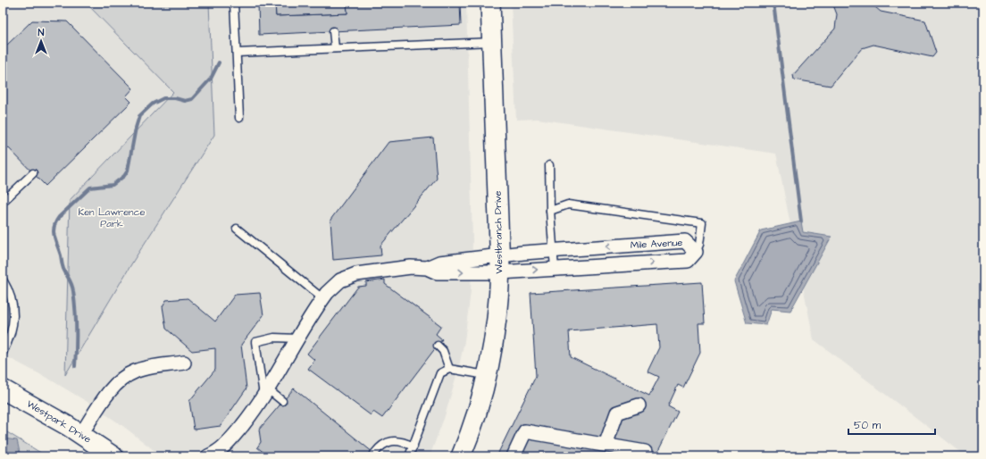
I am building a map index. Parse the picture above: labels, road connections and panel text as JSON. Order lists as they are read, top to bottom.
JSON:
{
  "streets": {
    "street": ["Westbranch Drive", "Mile Avenue", "Westpark Drive"]
  },
  "crossings": [
    ["Westbranch Drive", "Mile Avenue"]
  ],
  "parks": ["Ken Lawrence Park"],
  "scale_bar": "50 m",
  "north": "top"
}
